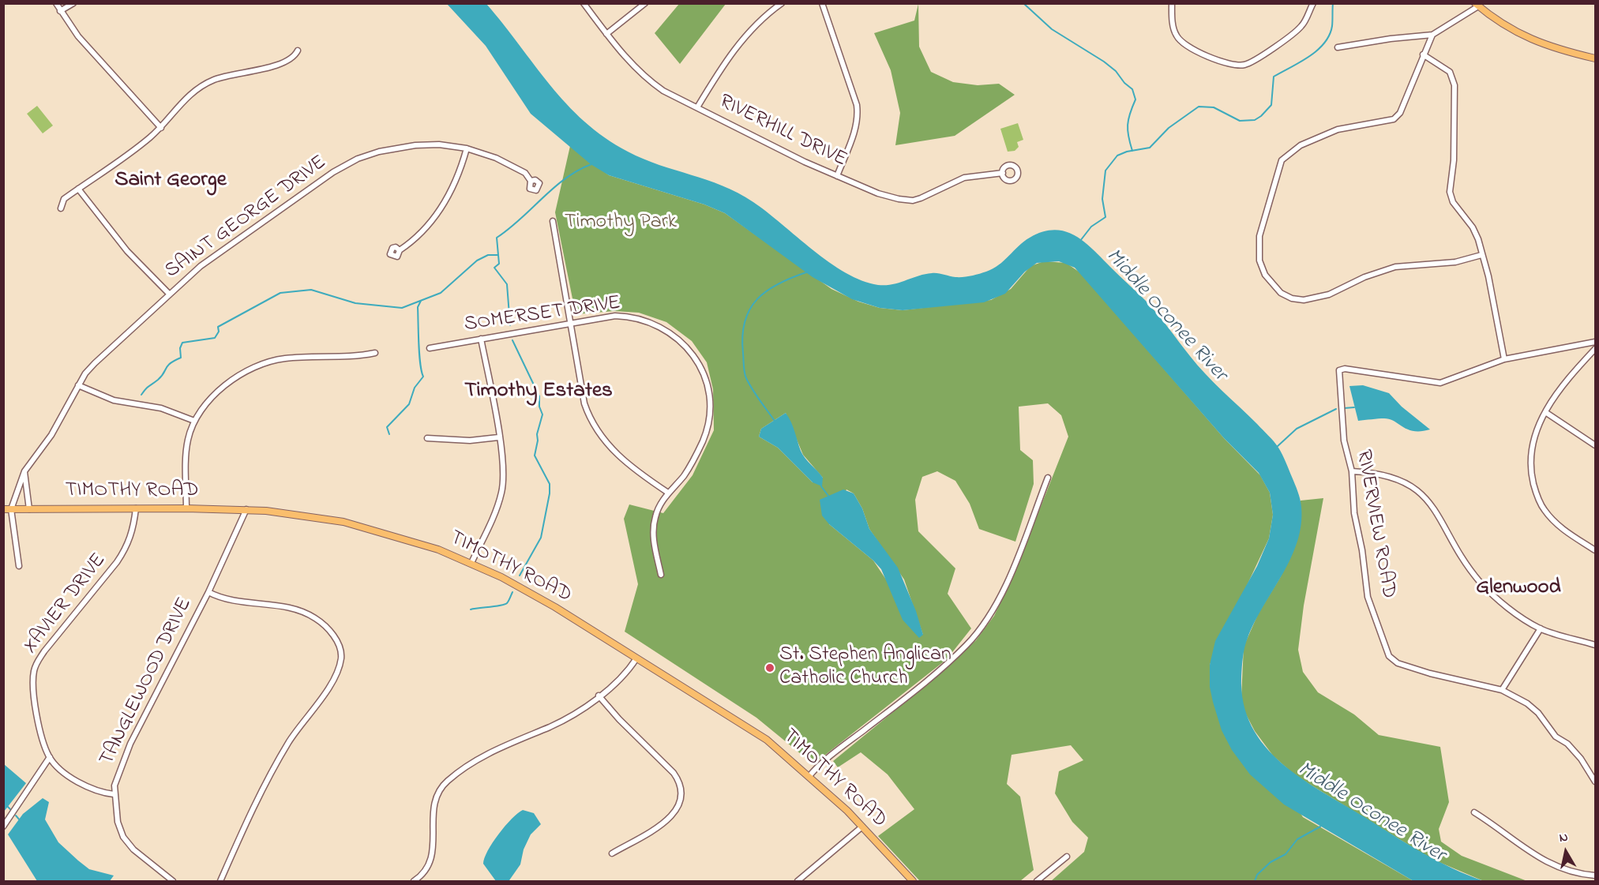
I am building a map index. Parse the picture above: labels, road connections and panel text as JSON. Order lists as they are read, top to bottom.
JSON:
{
  "streets": {
    "main road": ["TIMOTHY ROAD"],
    "street": [
      "RIVERHILL DRIVE",
      "SAINT GEORGE DRIVE",
      "SOMERSET DRIVE",
      "RIVERVIEW ROAD",
      "XAVIER DRIVE",
      "TANGLEWOOD DRIVE"
    ]
  },
  "crossings": [
    ["SAINT GEORGE DRIVE", "TIMOTHY ROAD"],
    ["TIMOTHY ROAD", "XAVIER DRIVE"],
    ["TIMOTHY ROAD", "TANGLEWOOD DRIVE"],
    ["XAVIER DRIVE", "TANGLEWOOD DRIVE"]
  ],
  "districts": ["Saint George", "Timothy Estates", "Glenwood"],
  "water": ["Middle Oconee River"],
  "parks": ["Timothy Park"],
  "places": ["St. Stephen Anglican Catholic Church"],
  "north": "top"
}
